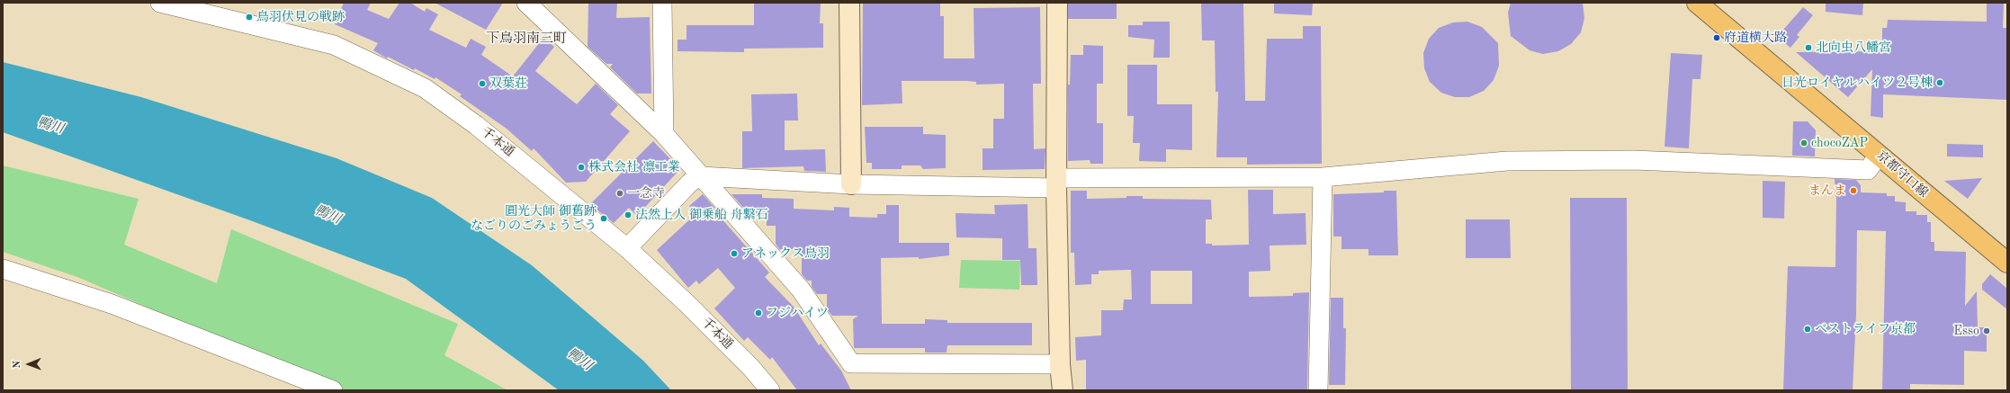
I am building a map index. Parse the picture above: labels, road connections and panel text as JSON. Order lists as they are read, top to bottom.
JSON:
{
  "streets": {
    "main road": ["京都守口線"],
    "street": ["千本通"]
  },
  "districts": ["下鳥羽南三町"],
  "water": ["鴨川"],
  "places": [
    "鳥羽伏見の戦跡",
    "府道横大路",
    "北向虫八幡宮",
    "日光ロイヤルハイツ２号棟",
    "双葉荘",
    "chocoZAP",
    "株式会社 凛工業",
    "まんま",
    "一念寺",
    "法然上人 御乗船 舟繋石",
    "圓光大師 御舊跡 なごりのごみょうごう",
    "アネックス鳥羽",
    "フジハイツ",
    "ベストライフ京都",
    "Esso"
  ],
  "north": "left"
}
